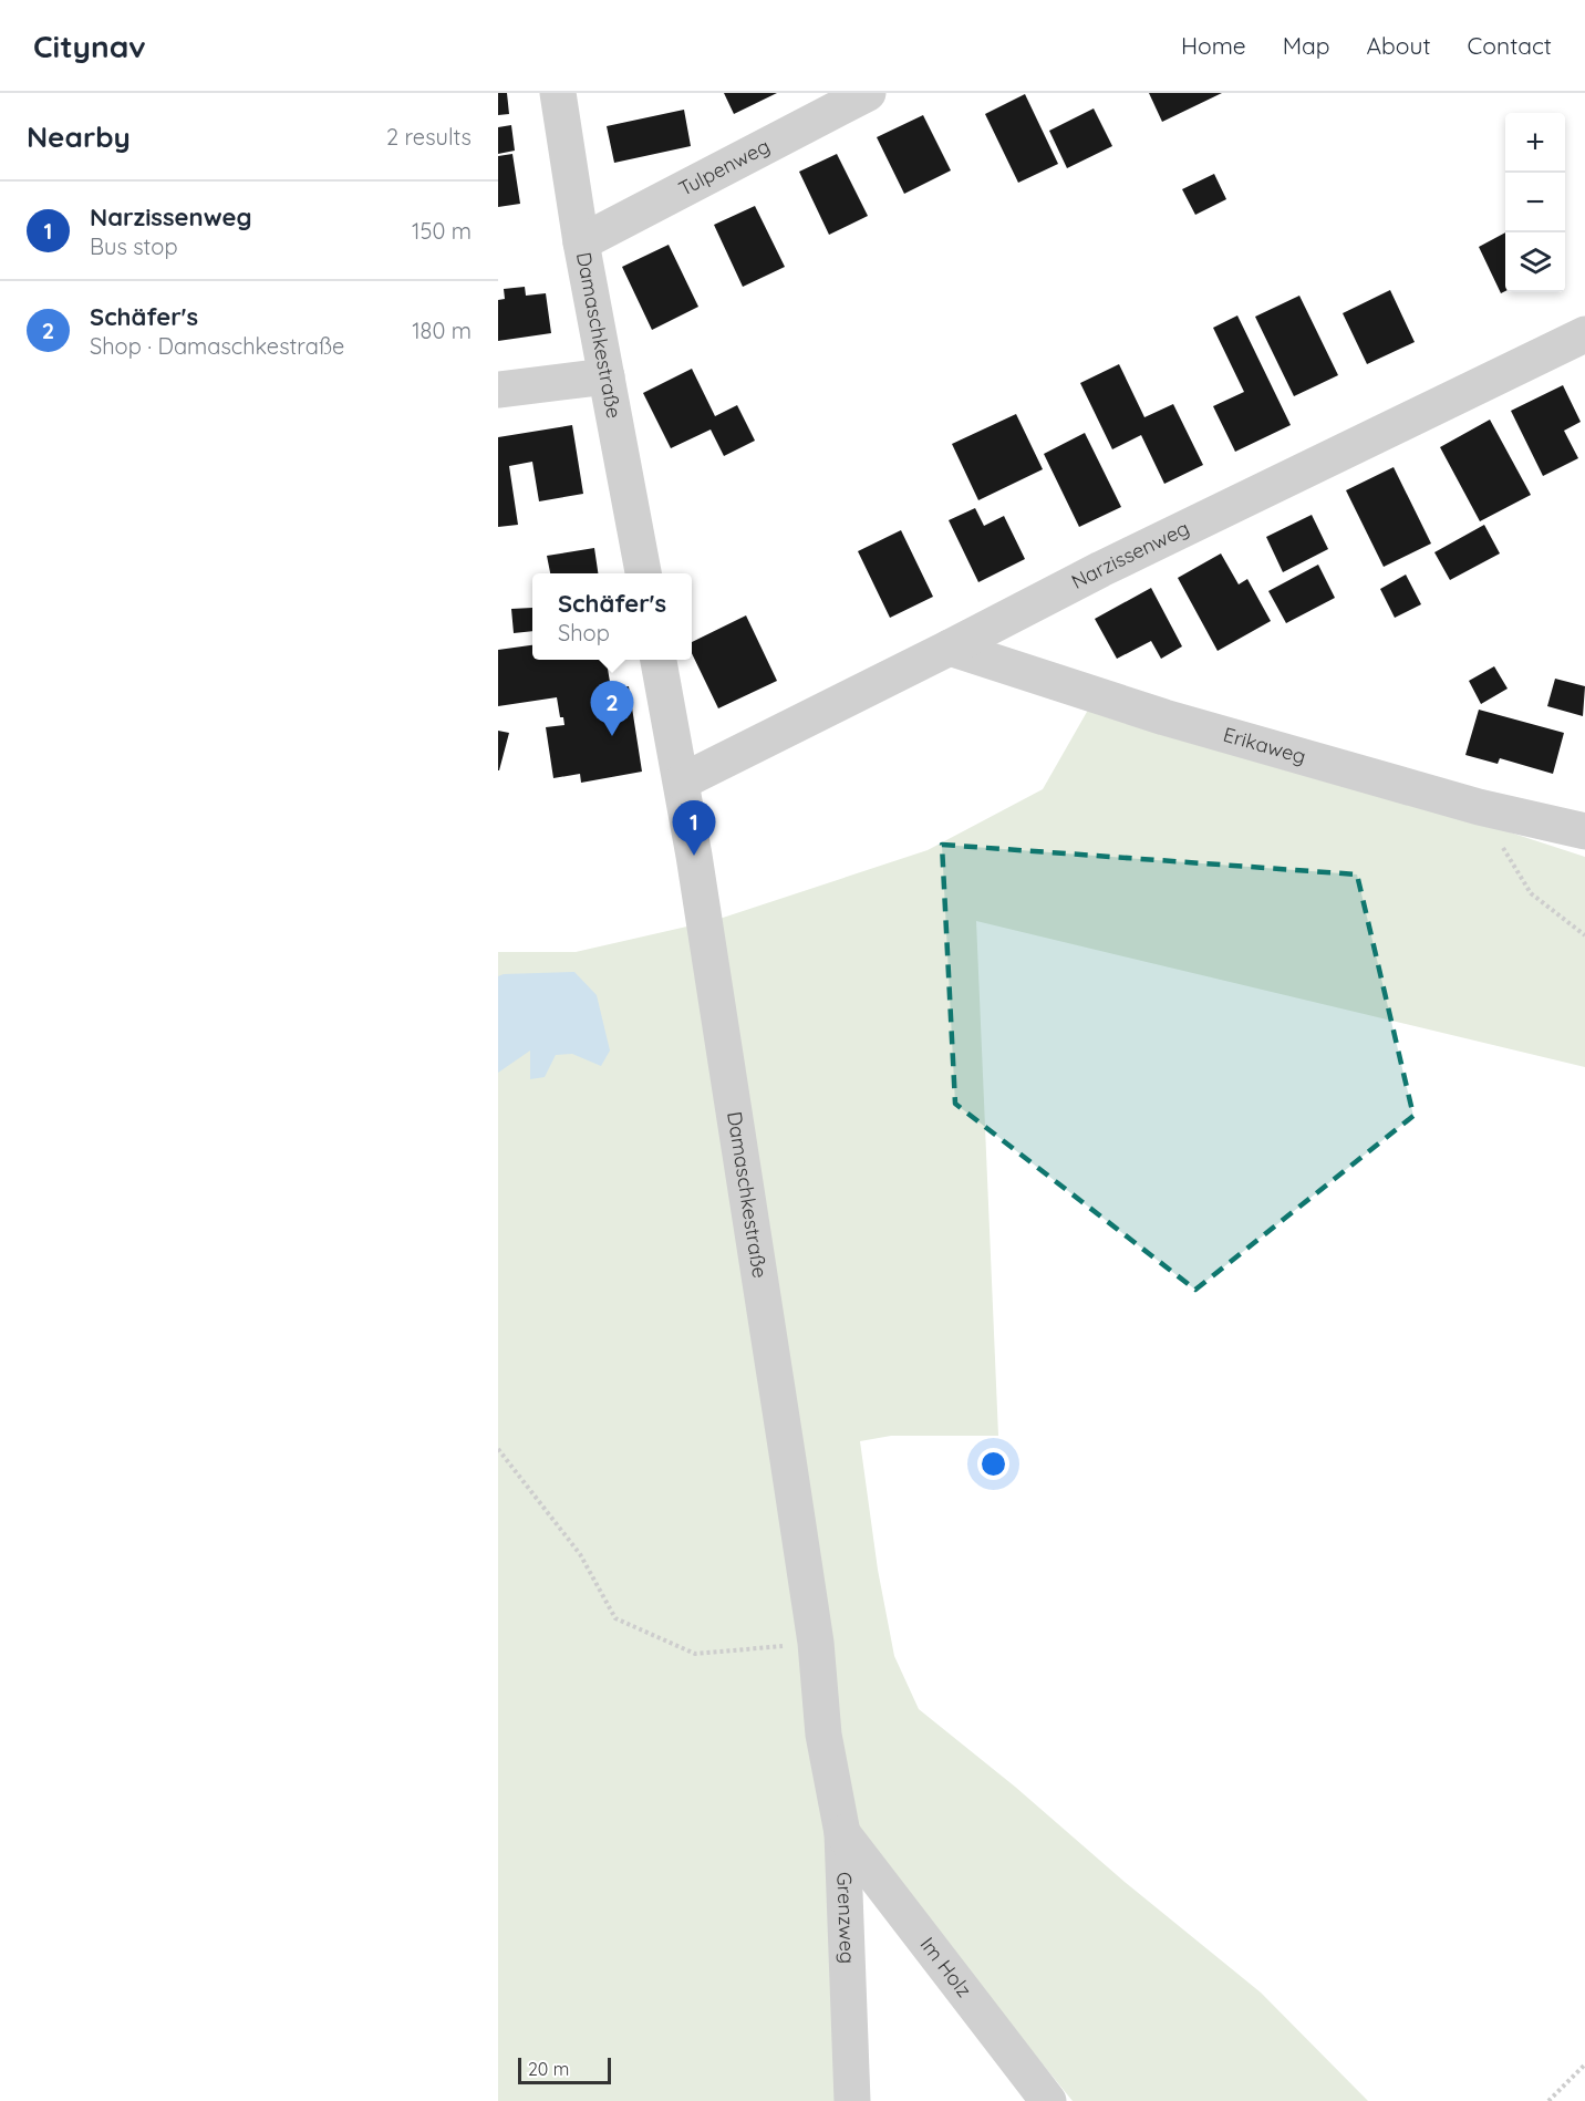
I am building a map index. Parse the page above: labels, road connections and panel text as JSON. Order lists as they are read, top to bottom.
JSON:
{
  "streets": {
    "street": [
      "Tulpenweg",
      "Damaschkestraße",
      "Narzissenweg",
      "Erikaweg",
      "Grenzweg",
      "Im Holz"
    ]
  },
  "crossings": [
    ["Tulpenweg", "Damaschkestraße"],
    ["Damaschkestraße", "Narzissenweg"],
    ["Damaschkestraße", "Grenzweg"],
    ["Narzissenweg", "Erikaweg"],
    ["Grenzweg", "Im Holz"]
  ],
  "scale_bar": "20 m",
  "page": {
    "header": "Citynav",
    "nav": [
      "Home",
      "Map",
      "About",
      "Contact"
    ],
    "heading": ["Nearby", "2 results"],
    "map_buttons": ["+", "−"],
    "list": [
      {
        "mark": "1",
        "name": "Narzissenweg",
        "note": "Bus stop",
        "value": "150 m"
      },
      {
        "mark": "2",
        "name": "Schäfer's",
        "note": "Shop · Damaschkestraße",
        "value": "180 m"
      }
    ],
    "popup": ["Schäfer's", "Shop"],
    "pins": ["2", "1"],
    "scale": "20 m"
  }
}
